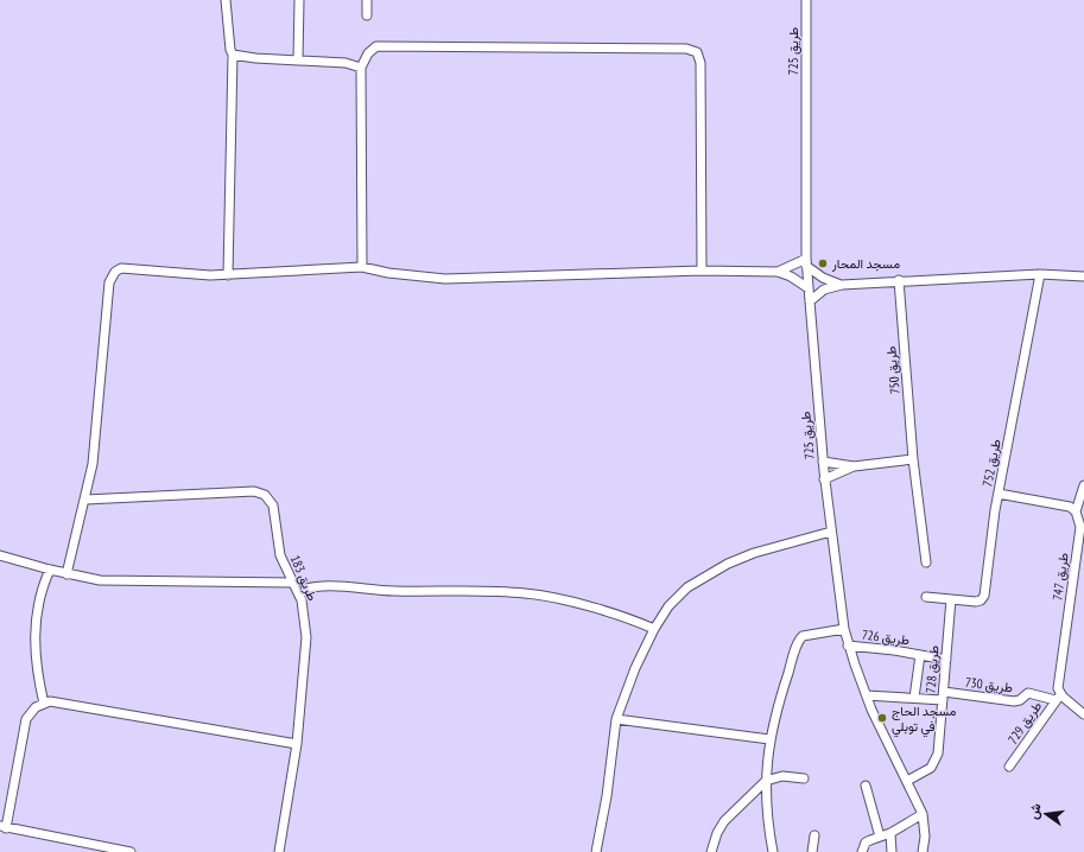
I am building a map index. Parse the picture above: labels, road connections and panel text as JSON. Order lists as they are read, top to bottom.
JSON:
{
  "streets": {
    "street": [
      "طريق 725",
      "طريق 750",
      "طريق 752",
      "طريق 747",
      "طريق 183",
      "طريق 726",
      "طريق 728",
      "طريق 730",
      "طريق 729"
    ]
  },
  "crossings": [
    ["طريق 725", "طريق 726"],
    ["طريق 725", "طريق 728"],
    ["طريق 725", "طريق 730"],
    ["طريق 752", "طريق 728"],
    ["طريق 747", "طريق 730"],
    ["طريق 747", "طريق 729"],
    ["طريق 726", "طريق 728"],
    ["طريق 726", "طريق 730"],
    ["طريق 728", "طريق 730"],
    ["طريق 730", "طريق 729"]
  ],
  "places": ["مسجد المحار", "مسجد الحاج في توبلي"],
  "north": "left"
}
